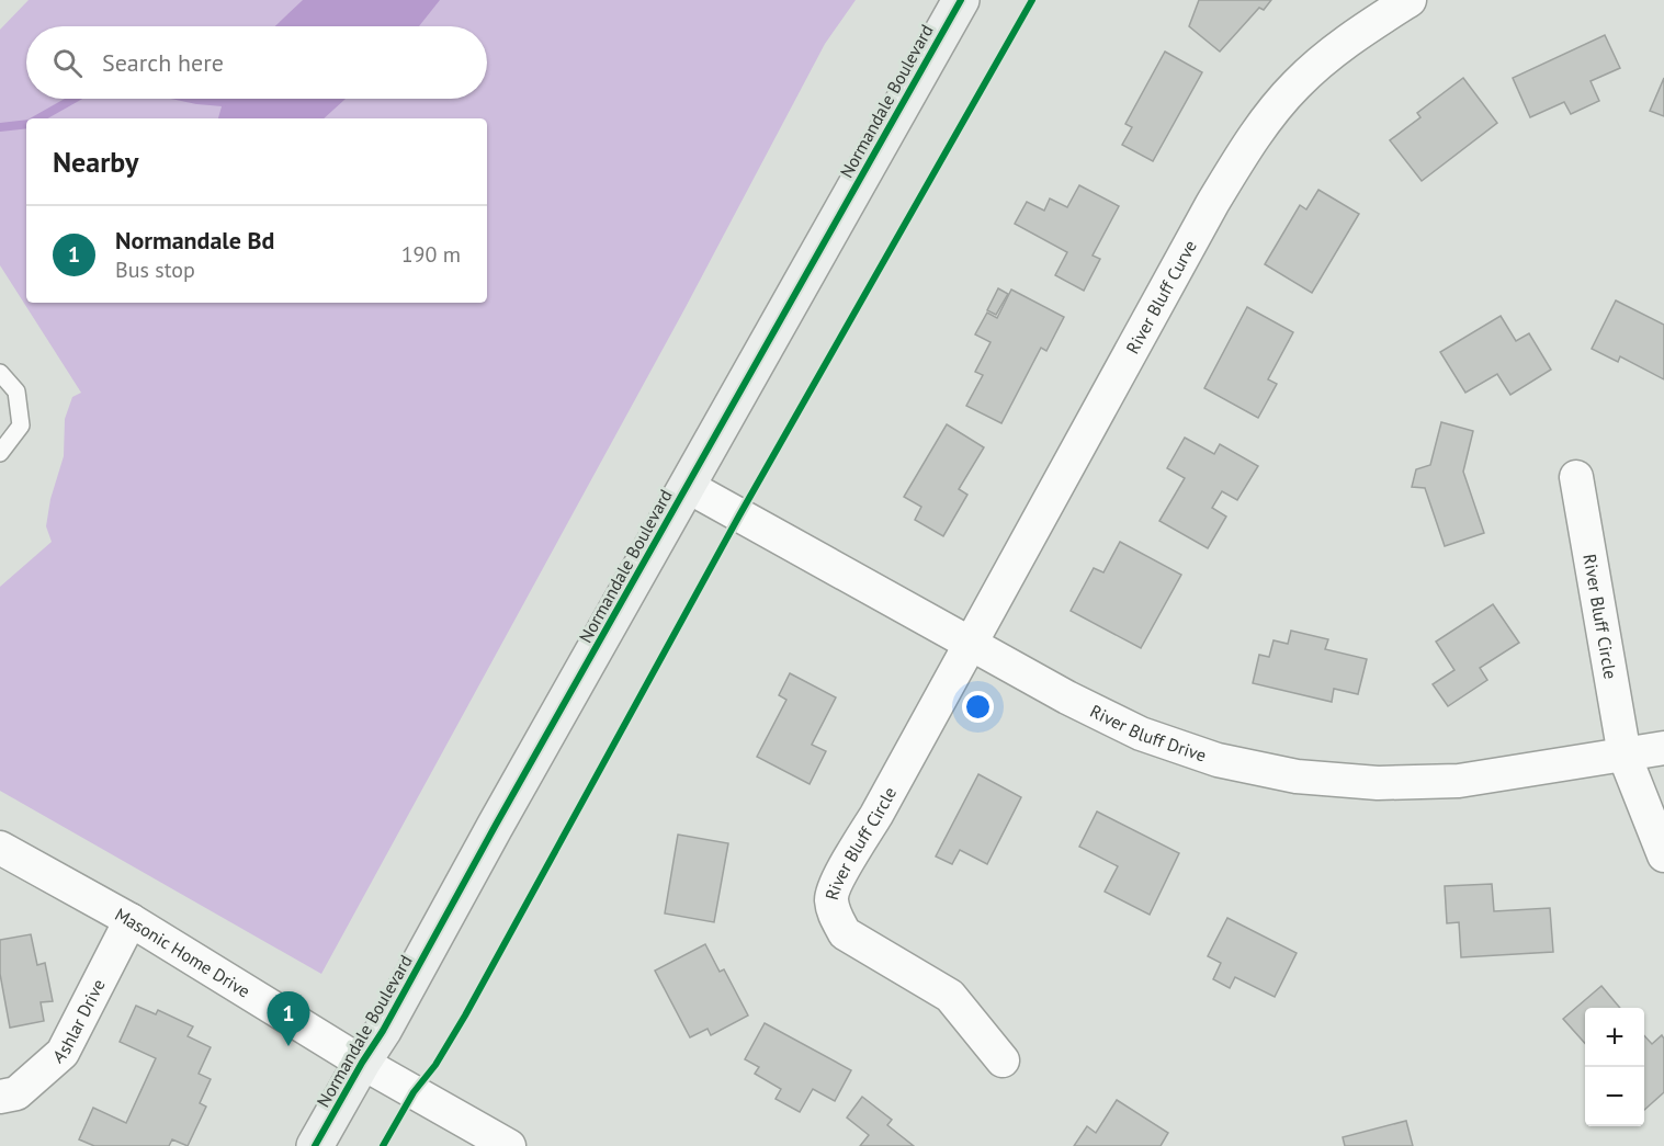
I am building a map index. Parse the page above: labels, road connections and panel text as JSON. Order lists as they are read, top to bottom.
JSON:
{
  "streets": {
    "street": [
      "Normandale Boulevard",
      "River Bluff Curve",
      "River Bluff Circle",
      "River Bluff Drive",
      "Masonic Home Drive",
      "Ashlar Drive"
    ]
  },
  "crossings": [
    ["Normandale Boulevard", "River Bluff Drive"],
    ["Normandale Boulevard", "Masonic Home Drive"],
    ["River Bluff Curve", "River Bluff Circle"],
    ["River Bluff Curve", "River Bluff Drive"],
    ["River Bluff Circle", "River Bluff Drive"],
    ["Masonic Home Drive", "Ashlar Drive"]
  ],
  "page": {
    "search": "Search here",
    "heading": "Nearby",
    "list": [
      {
        "mark": "1",
        "name": "Normandale Bd",
        "note": "Bus stop",
        "value": "190 m"
      }
    ],
    "pins": "1",
    "map_buttons": ["+", "−"]
  }
}
